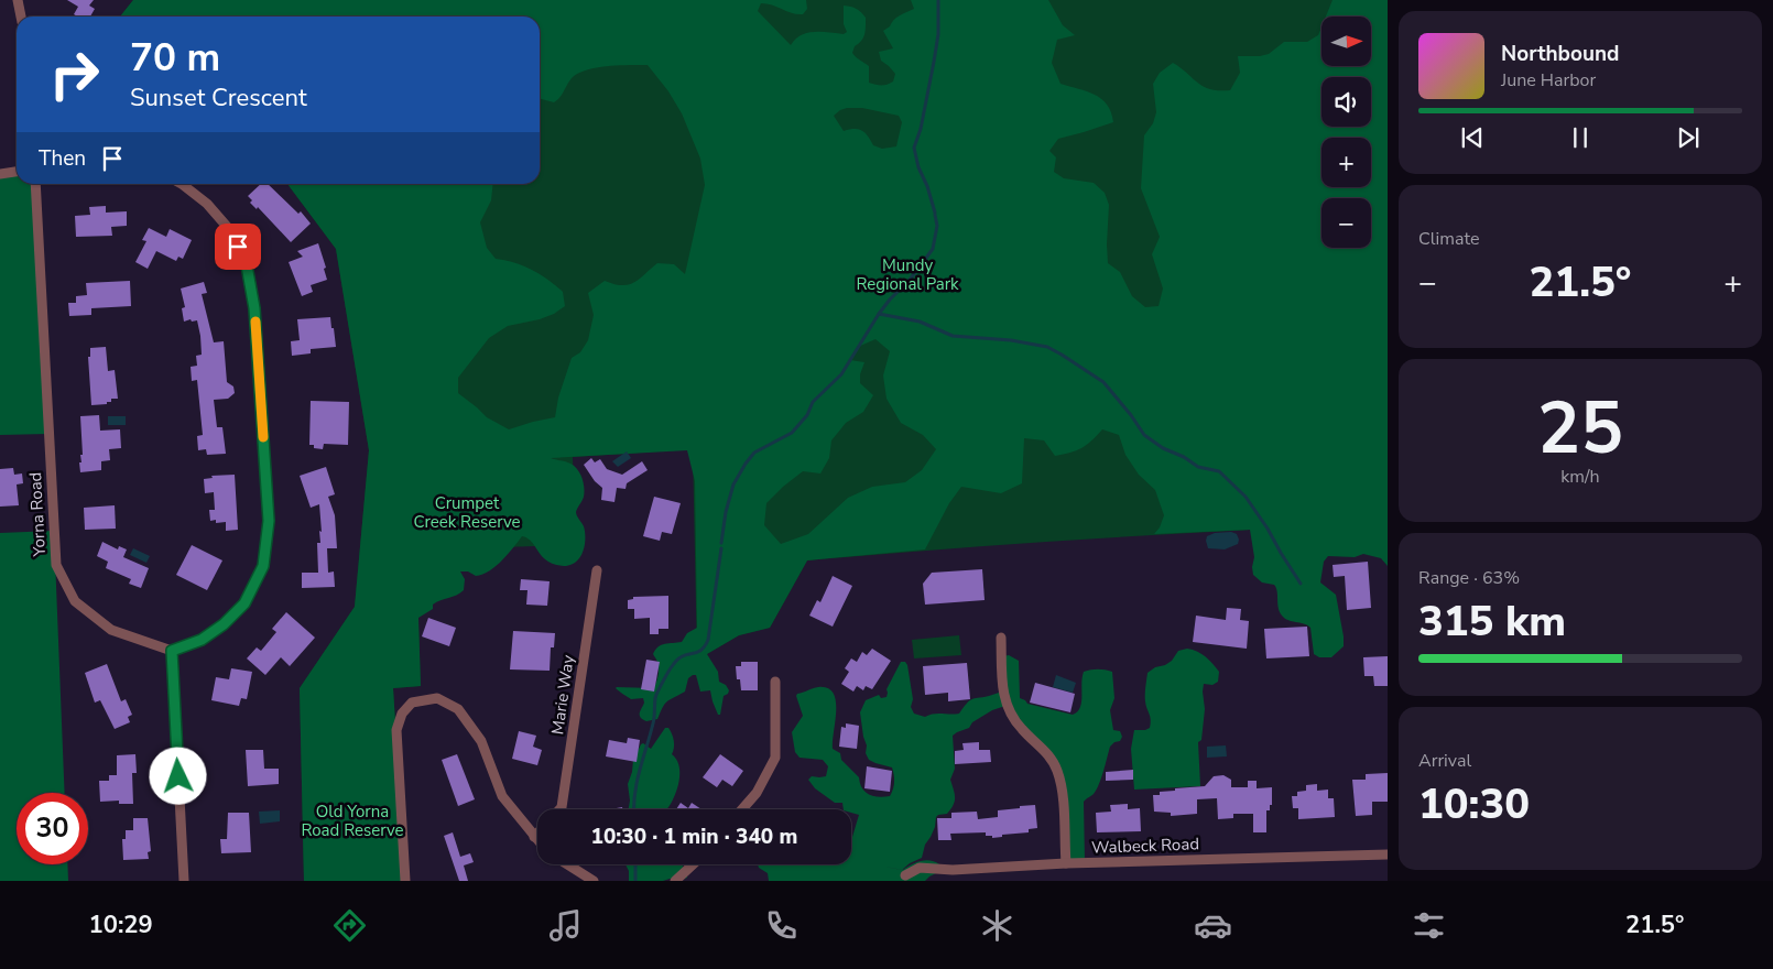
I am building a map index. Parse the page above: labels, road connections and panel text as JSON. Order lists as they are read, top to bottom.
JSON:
{
  "streets": {
    "street": ["Yorna Road", "Marie Way", "Walbeck Road"]
  },
  "parks": ["Mundy Regional Park", "Crumpet Creek Reserve", "Old Yorna Road Reserve"],
  "north": "right",
  "page": {
    "map_buttons": ["+", "−"],
    "turn": ["70 m", "Sunset Crescent"],
    "song": ["Northbound", "June Harbor"],
    "then": "Then",
    "tile": [
      "Climate",
      ["25", "km/h"],
      ["Range · 63%", "315 km"],
      ["Arrival", "10:30"]
    ],
    "heat": ["−", "21.5°", "+"],
    "limit": "30",
    "trip": "10:30 · 1 min · 340 m",
    "tabs": ["10:29", "21.5°"]
  }
}
